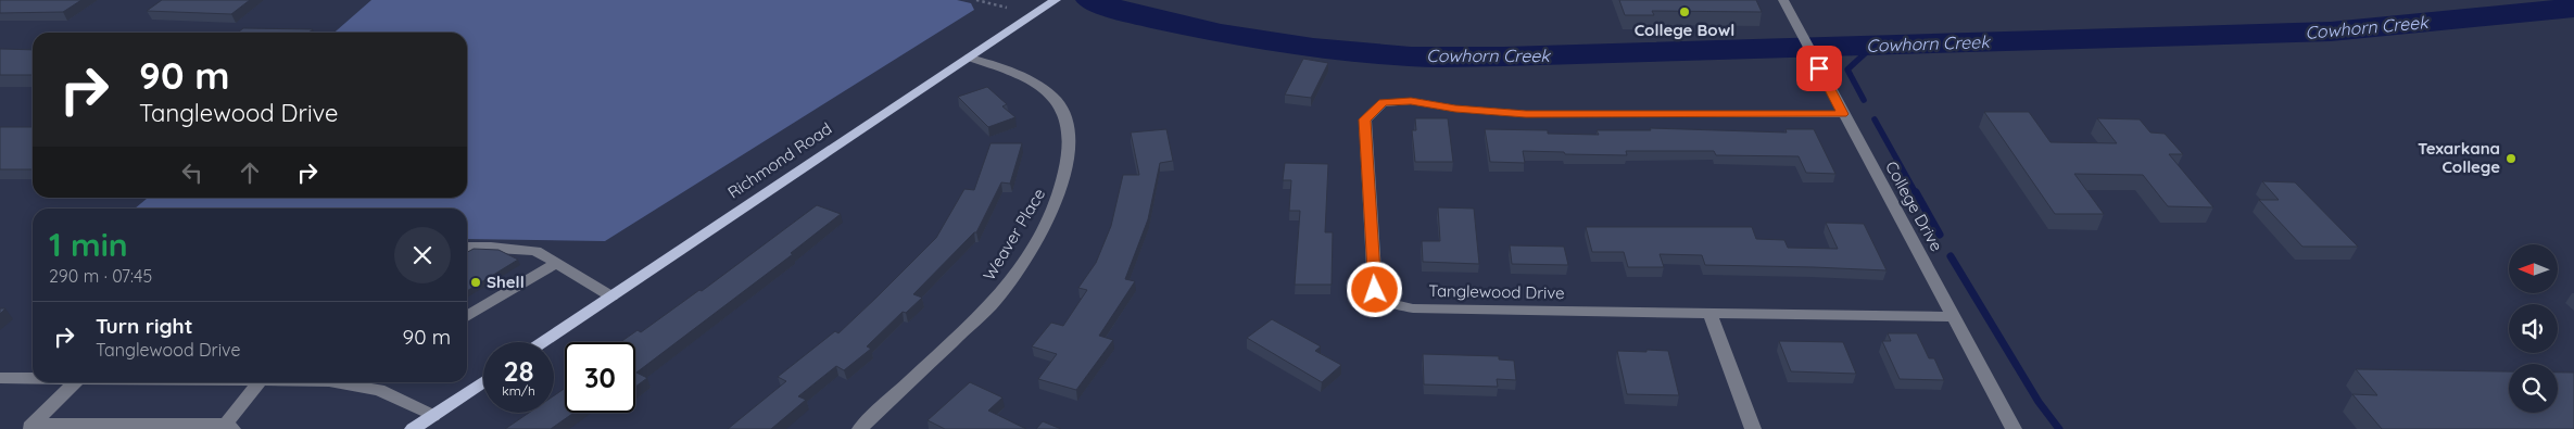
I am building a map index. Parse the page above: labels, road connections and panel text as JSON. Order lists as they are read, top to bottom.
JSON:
{
  "streets": {
    "main road": ["Richmond Road"],
    "street": ["College Drive", "Weaver Place", "Tanglewood Drive"]
  },
  "crossings": [
    ["Richmond Road", "Weaver Place"],
    ["College Drive", "Tanglewood Drive"]
  ],
  "water": ["Cowhorn Creek"],
  "places": ["College Bowl", "Texarkana College", "Shell"],
  "north": "left",
  "page": {
    "turn": ["90 m", "Tanglewood Drive"],
    "heading": ["1 min", "290 m · 07:45"],
    "list": [
      {
        "name": "Turn right",
        "note": "Tanglewood Drive",
        "value": "90 m"
      }
    ],
    "speed": "28 km/h",
    "limit": "30"
  }
}
